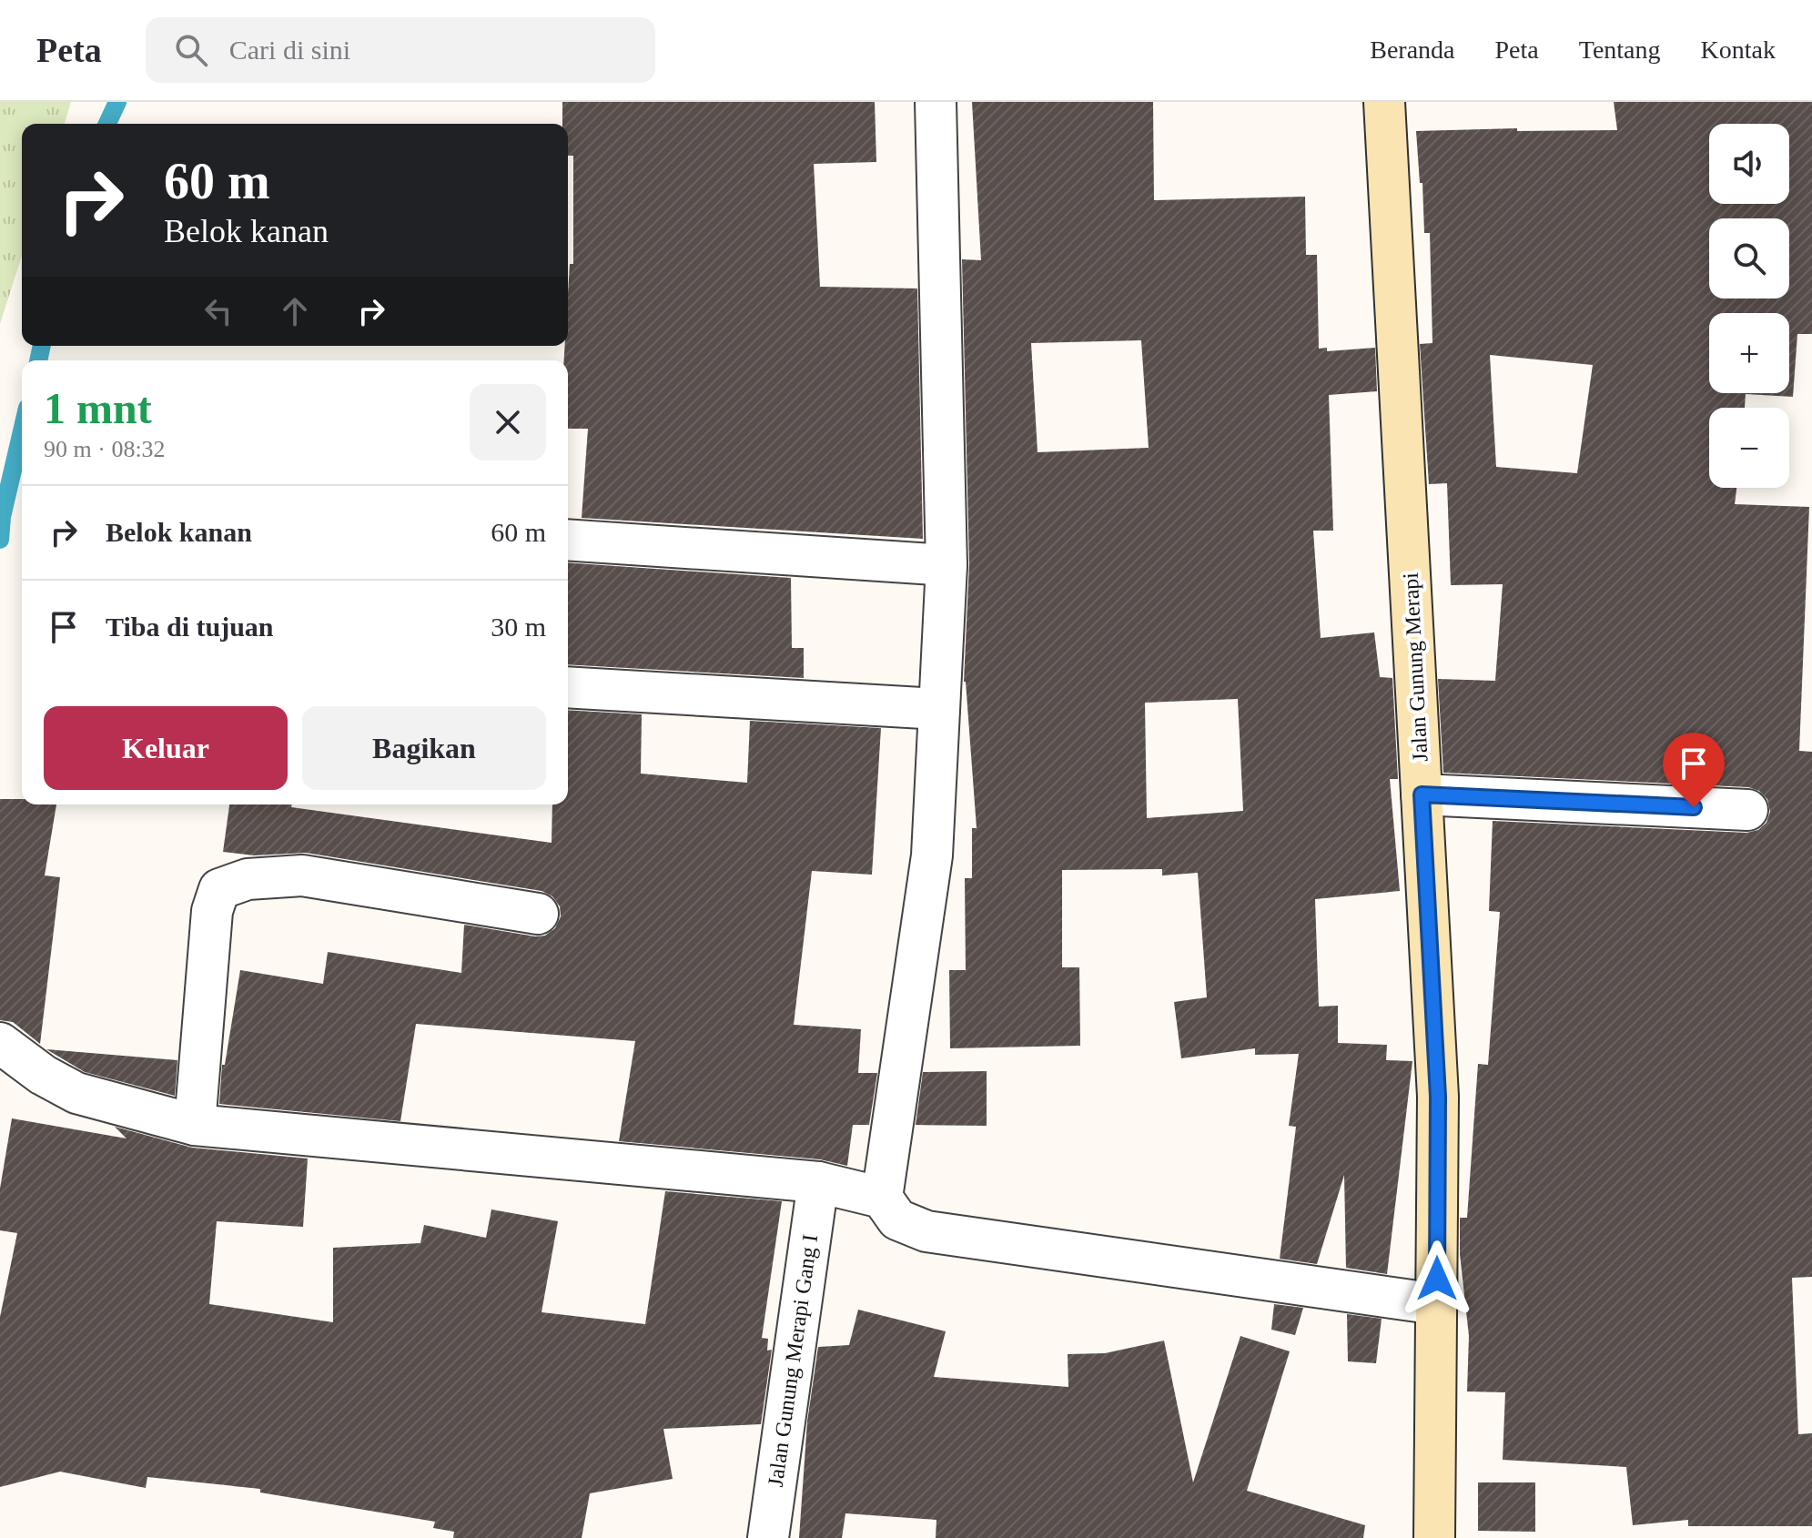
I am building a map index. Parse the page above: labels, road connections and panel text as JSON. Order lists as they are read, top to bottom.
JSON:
{
  "streets": {
    "main road": ["Jalan Gunung Merapi"],
    "street": ["Jalan Gunung Merapi Gang I"]
  },
  "page": {
    "header": "Peta",
    "search": "Cari di sini",
    "nav": [
      "Beranda",
      "Peta",
      "Tentang",
      "Kontak"
    ],
    "map_buttons": ["+", "−"],
    "turn": ["60 m", "Belok kanan"],
    "heading": ["1 mnt", "90 m · 08:32"],
    "list": [
      {
        "name": "Belok kanan",
        "value": "60 m"
      },
      {
        "name": "Tiba di tujuan",
        "value": "30 m"
      }
    ],
    "buttons": ["Keluar", "Bagikan"]
  }
}
